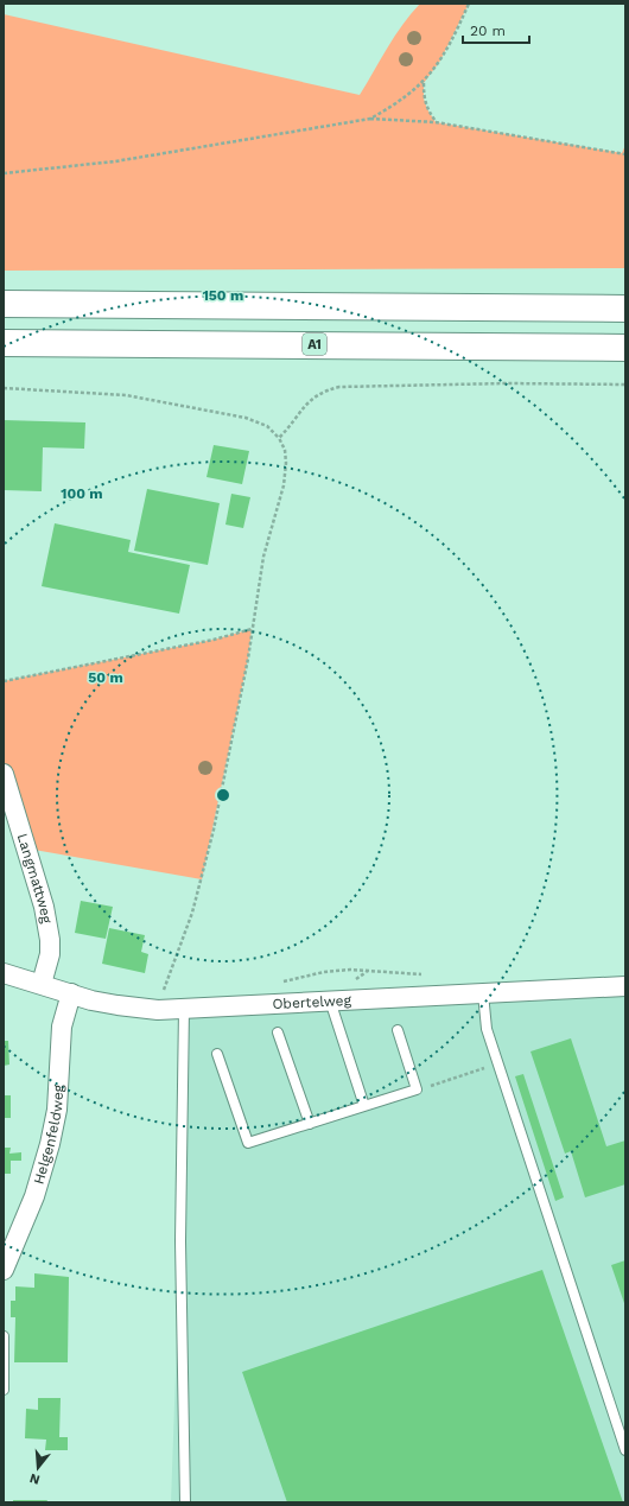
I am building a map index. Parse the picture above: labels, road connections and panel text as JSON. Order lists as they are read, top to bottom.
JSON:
{
  "streets": {
    "highway": ["A1"],
    "street": ["Langmattweg", "Obertelweg", "Helgenfeldweg"]
  },
  "crossings": [
    ["Langmattweg", "Obertelweg"],
    ["Obertelweg", "Helgenfeldweg"]
  ],
  "scale_bar": "20 m",
  "north": "bottom",
  "rings": ["150 m", "100 m", "50 m"]
}
